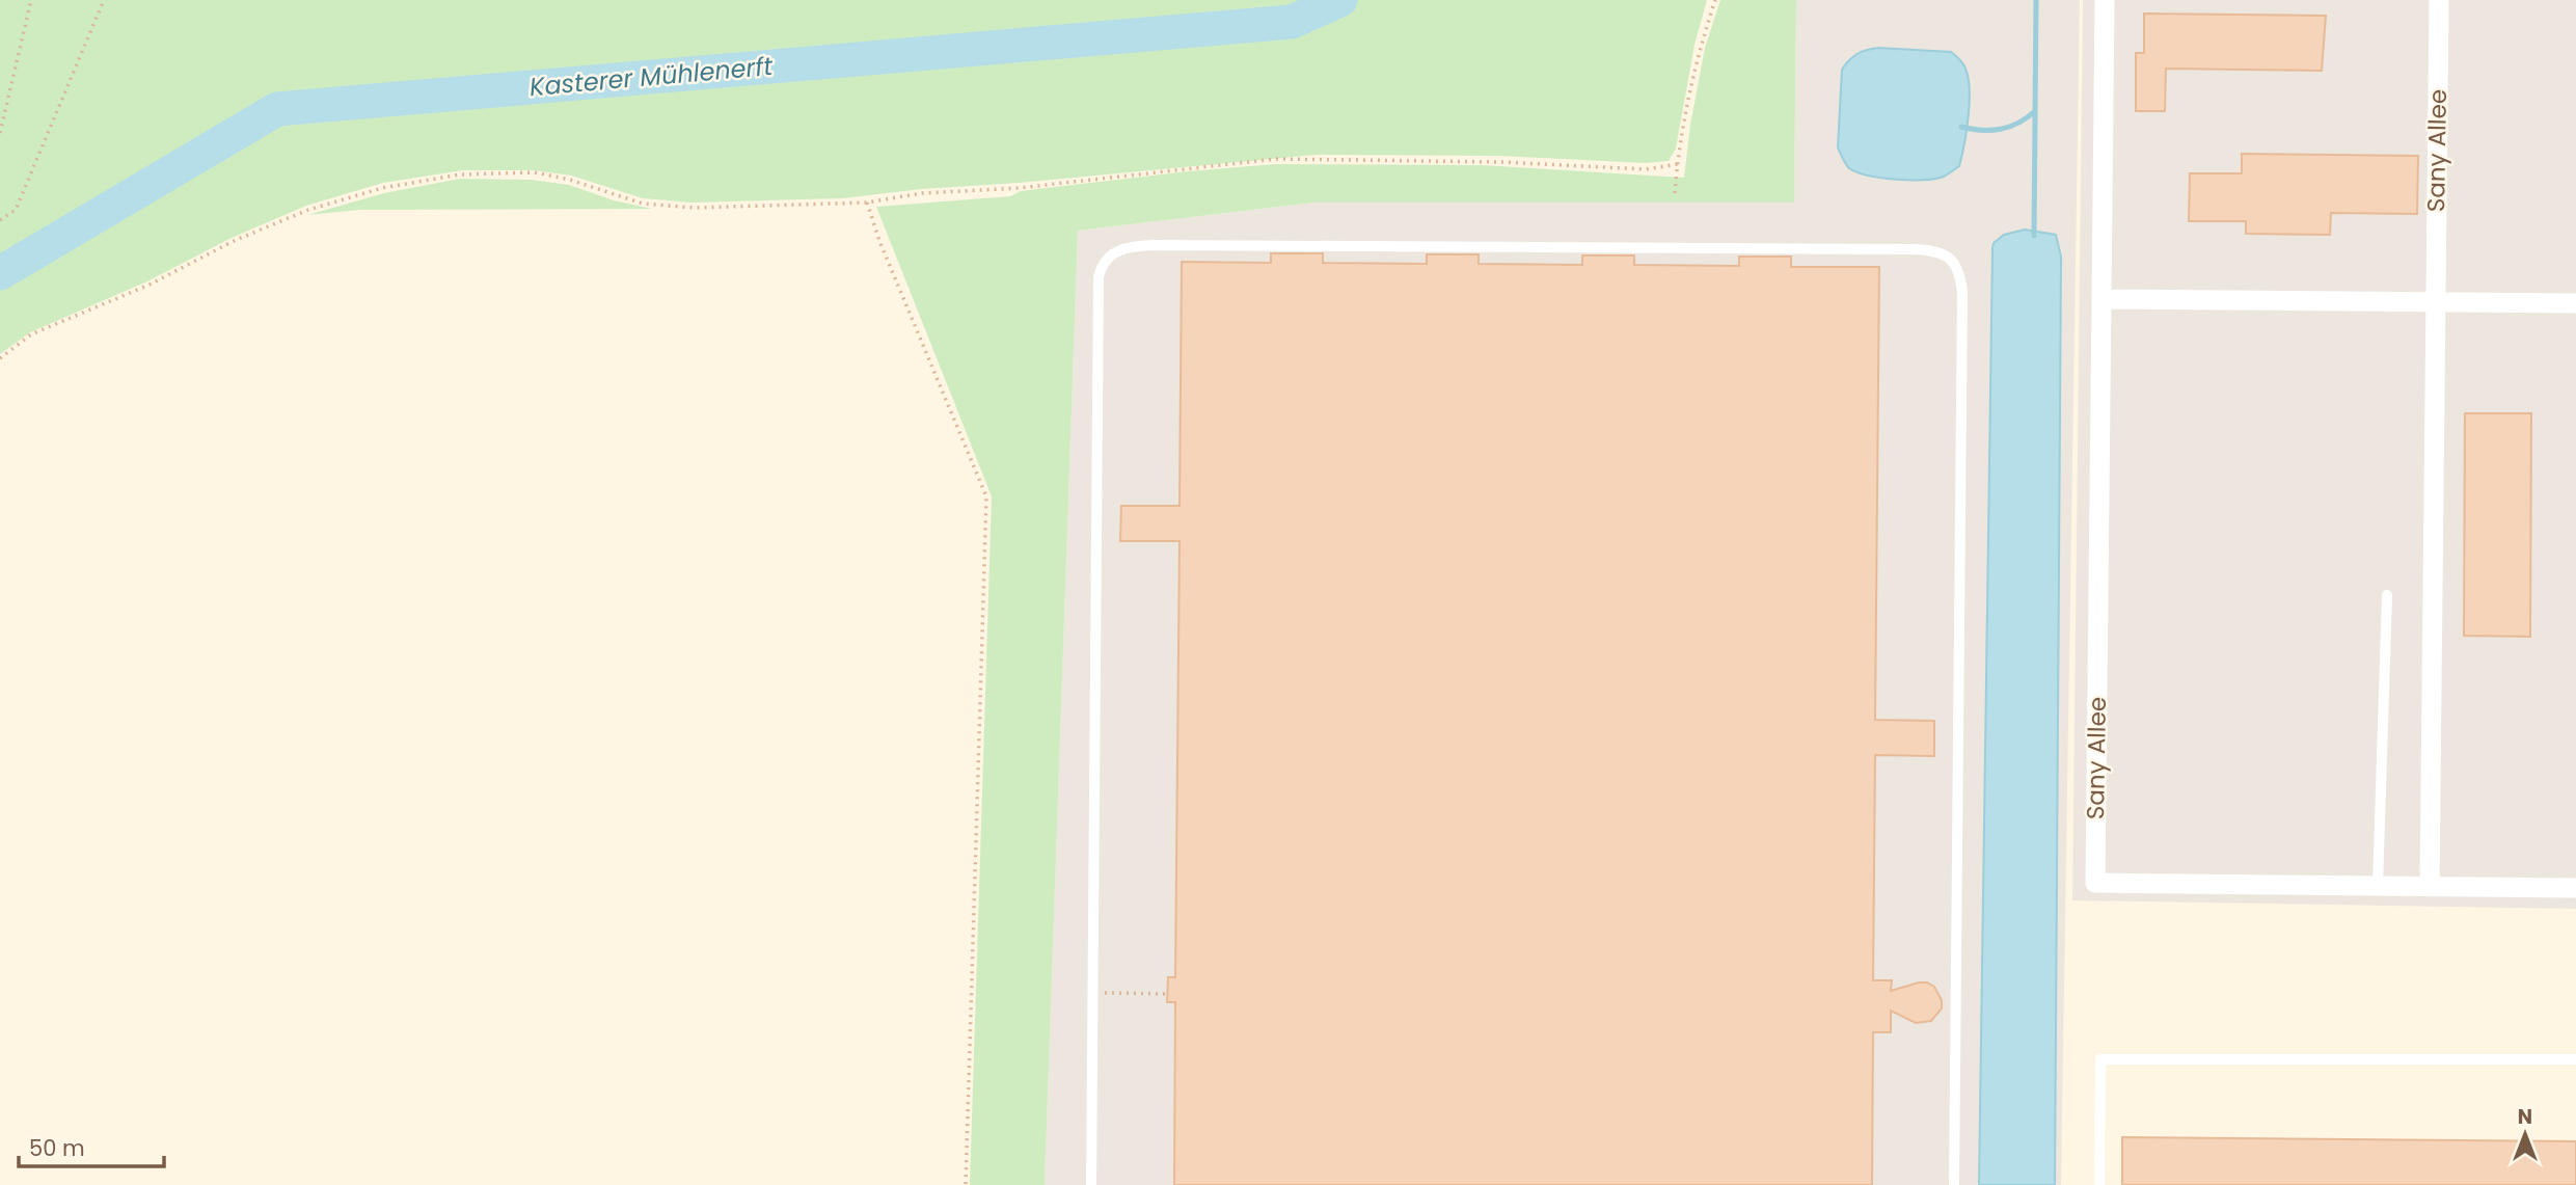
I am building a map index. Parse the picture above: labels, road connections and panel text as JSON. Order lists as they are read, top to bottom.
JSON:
{
  "streets": {
    "street": ["Sany Allee"]
  },
  "water": ["Kasterer Mühlenerft"],
  "scale_bar": "50 m",
  "north": "top"
}
